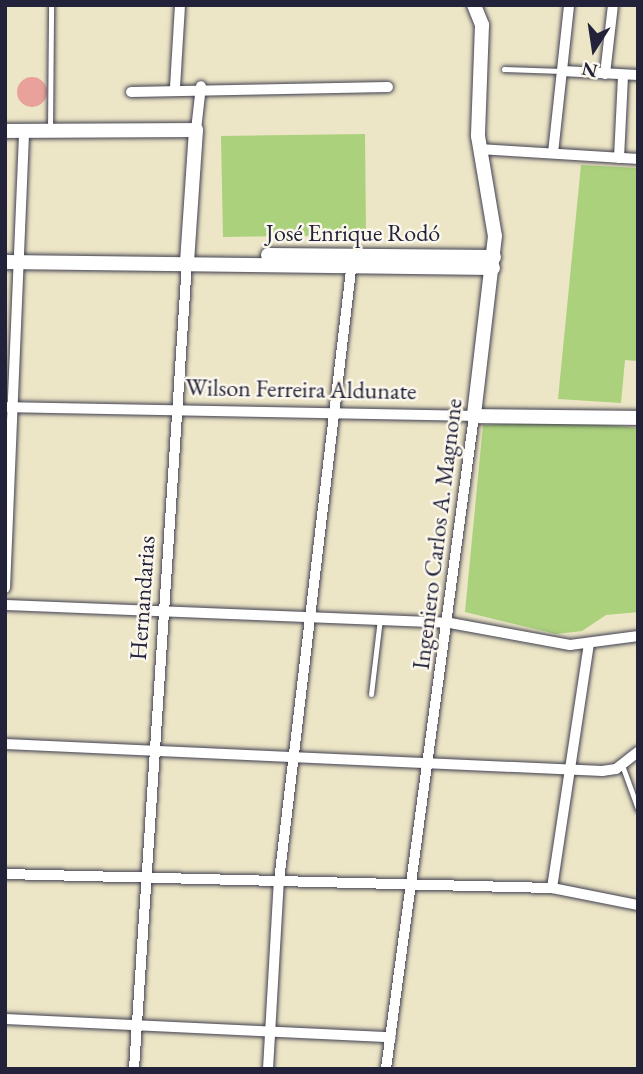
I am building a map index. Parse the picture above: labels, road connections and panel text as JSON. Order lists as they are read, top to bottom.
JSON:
{
  "streets": {
    "street": [
      "José Enrique Rodó",
      "Wilson Ferreira Aldunate",
      "Ingeniero Carlos A. Magnone",
      "Hernandarias"
    ]
  },
  "crossings": [
    ["José Enrique Rodó", "Ingeniero Carlos A. Magnone"],
    ["José Enrique Rodó", "Hernandarias"],
    ["Wilson Ferreira Aldunate", "Ingeniero Carlos A. Magnone"],
    ["Wilson Ferreira Aldunate", "Hernandarias"]
  ],
  "north": "bottom"
}
